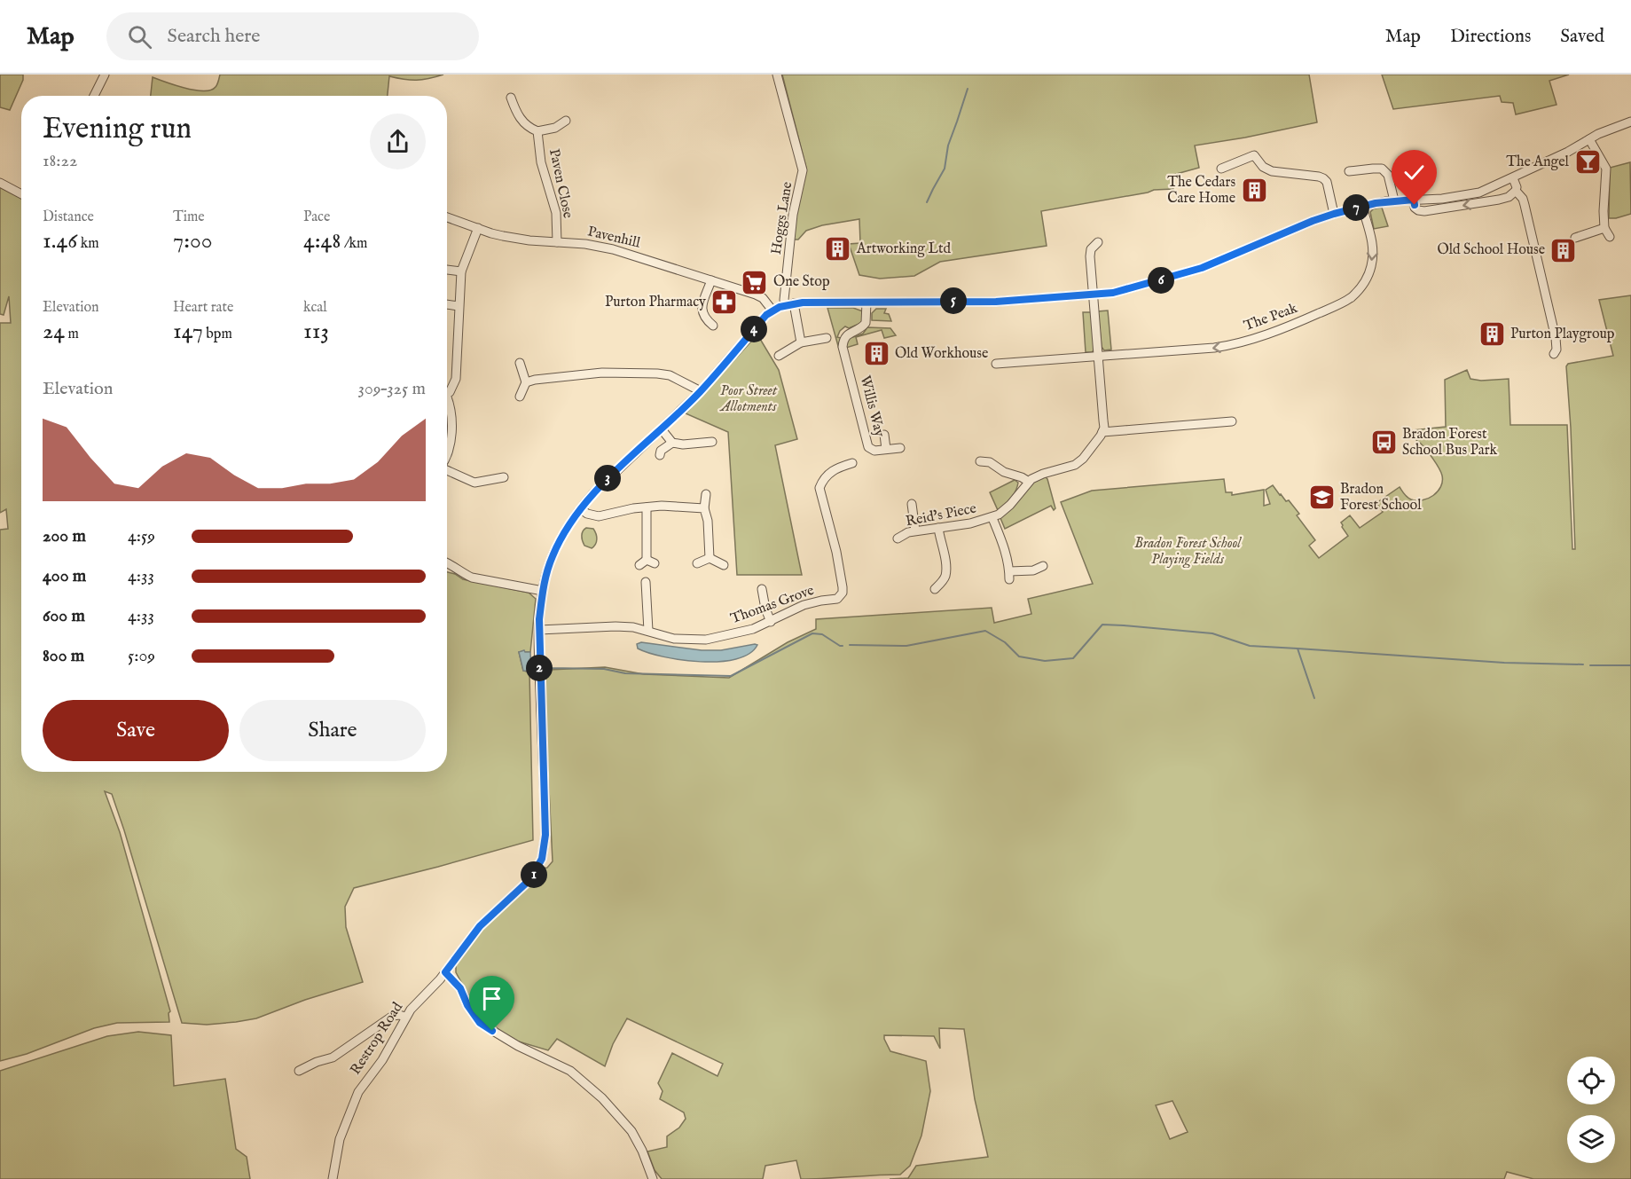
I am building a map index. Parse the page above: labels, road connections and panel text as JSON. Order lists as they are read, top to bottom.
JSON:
{
  "streets": {
    "street": [
      "Paven Close",
      "Hoggs Lane",
      "Pavenhill",
      "The Peak",
      "Willis Way",
      "Reid's Piece",
      "Thomas Grove",
      "Restrop Road"
    ]
  },
  "crossings": [
    ["Paven Close", "Pavenhill"],
    ["Pavenhill", "Restrop Road"],
    ["Thomas Grove", "Restrop Road"]
  ],
  "parks": ["Poor Street Allotments", "Bradon Forest School Playing Fields"],
  "places": {
    "bar": ["The Angel"],
    "building": [
      "The Cedars Care Home",
      "Artworking Ltd",
      "Old School House",
      "Purton Playgroup",
      "Old Workhouse"
    ],
    "supermarket": ["One Stop"],
    "pharmacy": ["Purton Pharmacy"],
    "bus stop": ["Bradon Forest School Bus Park"],
    "school or university": ["Bradon Forest School"]
  },
  "page": {
    "header": "Map",
    "search": "Search here",
    "nav": ["Map", "Directions", "Saved"],
    "heading": ["Evening run", "18:22"],
    "stats": [
      ["Distance", "1.46 km"],
      ["Time", "7:00"],
      ["Pace", "4:48 /km"],
      ["Elevation", "24 m"],
      ["Heart rate", "147 bpm"],
      ["kcal", "113"]
    ],
    "pins": [
      "7",
      "6",
      "5",
      "4",
      "3",
      "2",
      "1"
    ],
    "chart": ["Elevation", "309–325 m"],
    "list": [
      {
        "name": "200 m",
        "note": "4:59"
      },
      {
        "name": "400 m",
        "note": "4:33"
      },
      {
        "name": "600 m",
        "note": "4:33"
      },
      {
        "name": "800 m",
        "note": "5:09"
      }
    ],
    "buttons": ["Save", "Share"]
  }
}
